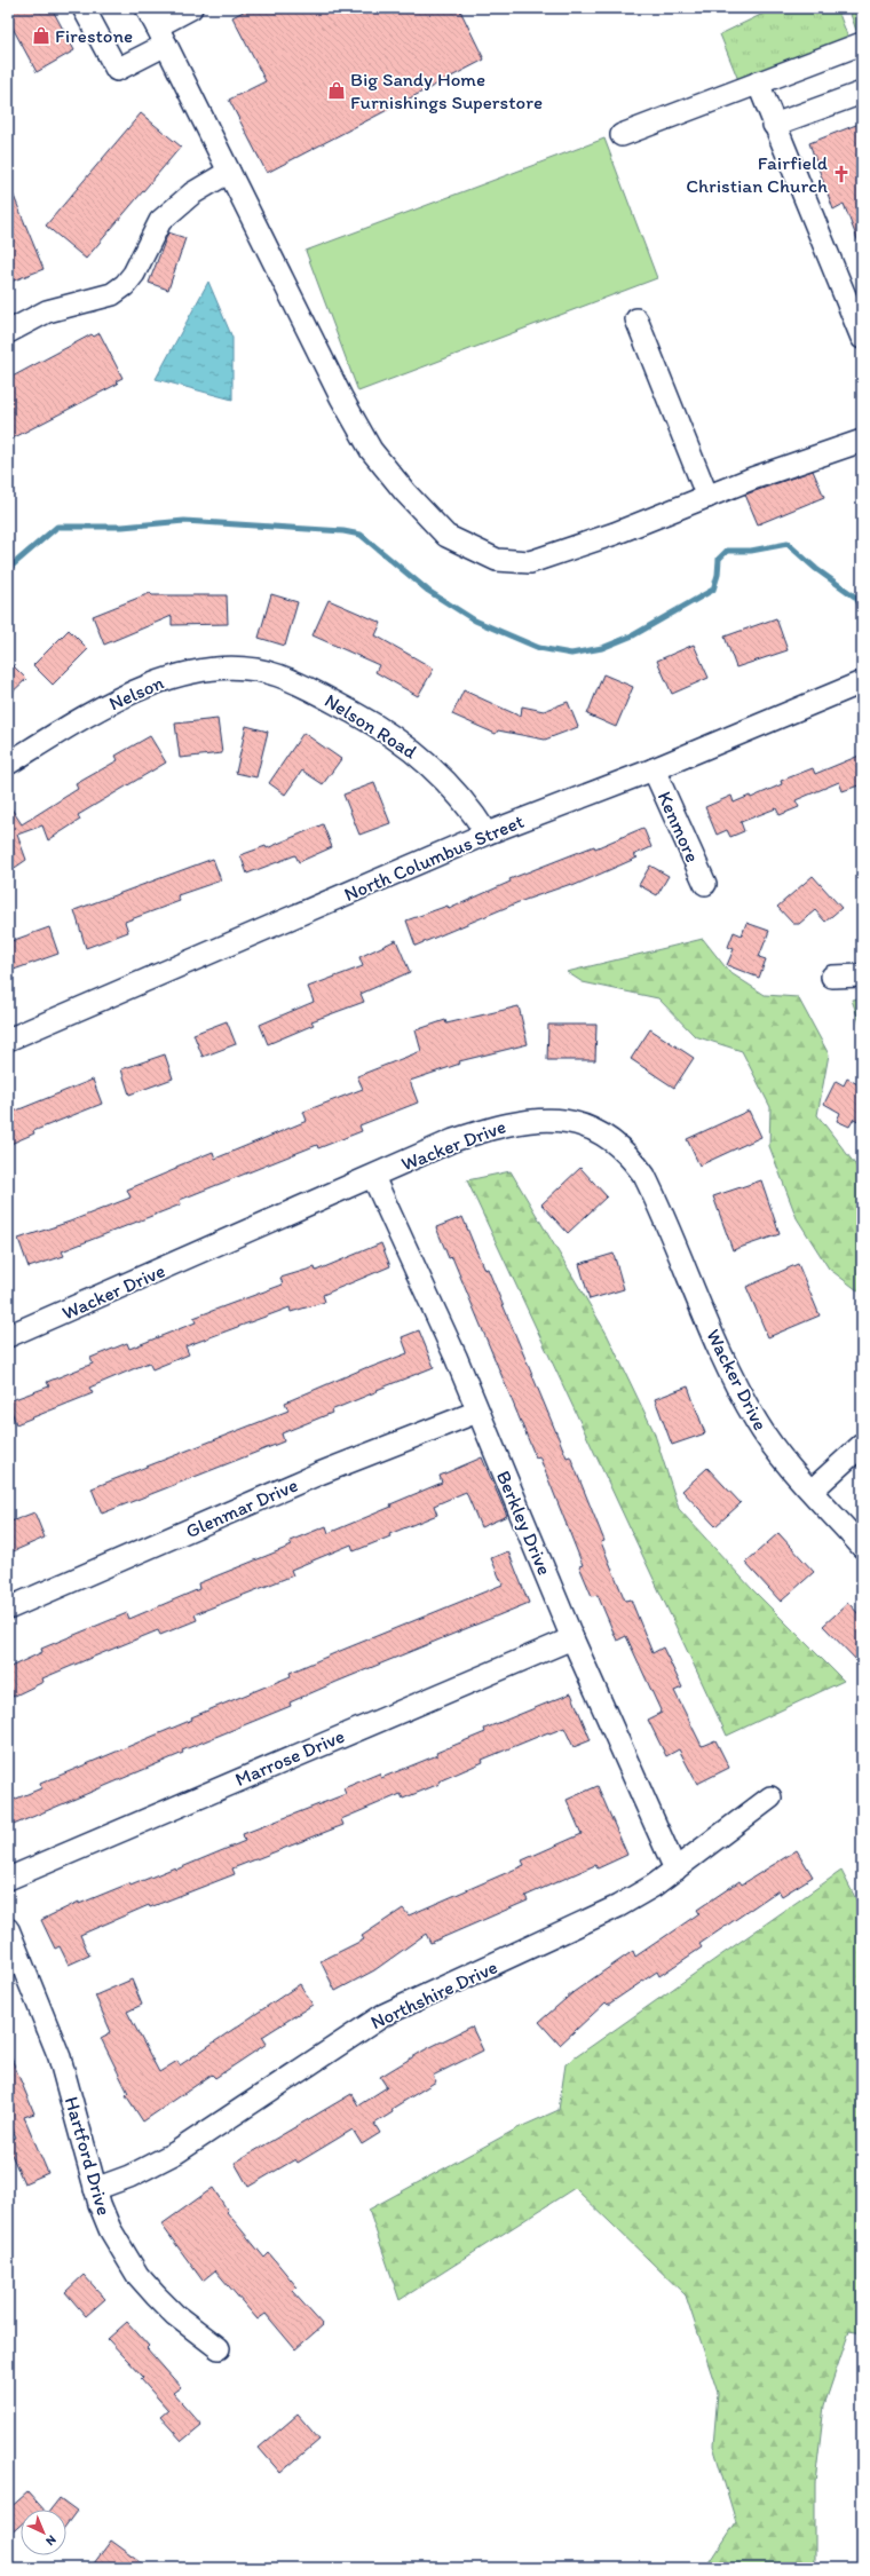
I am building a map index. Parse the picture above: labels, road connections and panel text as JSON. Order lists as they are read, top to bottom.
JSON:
{
  "streets": {
    "street": [
      "Nelson",
      "Nelson Road",
      "Kenmore",
      "North Columbus Street",
      "Wacker Drive",
      "Glenmar Drive",
      "Berkley Drive",
      "Marrose Drive",
      "Northshire Drive",
      "Hartford Drive"
    ]
  },
  "crossings": [
    ["Nelson", "Nelson Road"],
    ["Nelson Road", "North Columbus Street"],
    ["Kenmore", "North Columbus Street"],
    ["Wacker Drive", "Berkley Drive"],
    ["Glenmar Drive", "Berkley Drive"],
    ["Berkley Drive", "Marrose Drive"],
    ["Berkley Drive", "Northshire Drive"],
    ["Northshire Drive", "Hartford Drive"]
  ],
  "places": {
    "shop": ["Firestone", "Big Sandy Home Furnishings Superstore"],
    "church": ["Fairfield Christian Church"]
  },
  "north": "bottom right"
}
